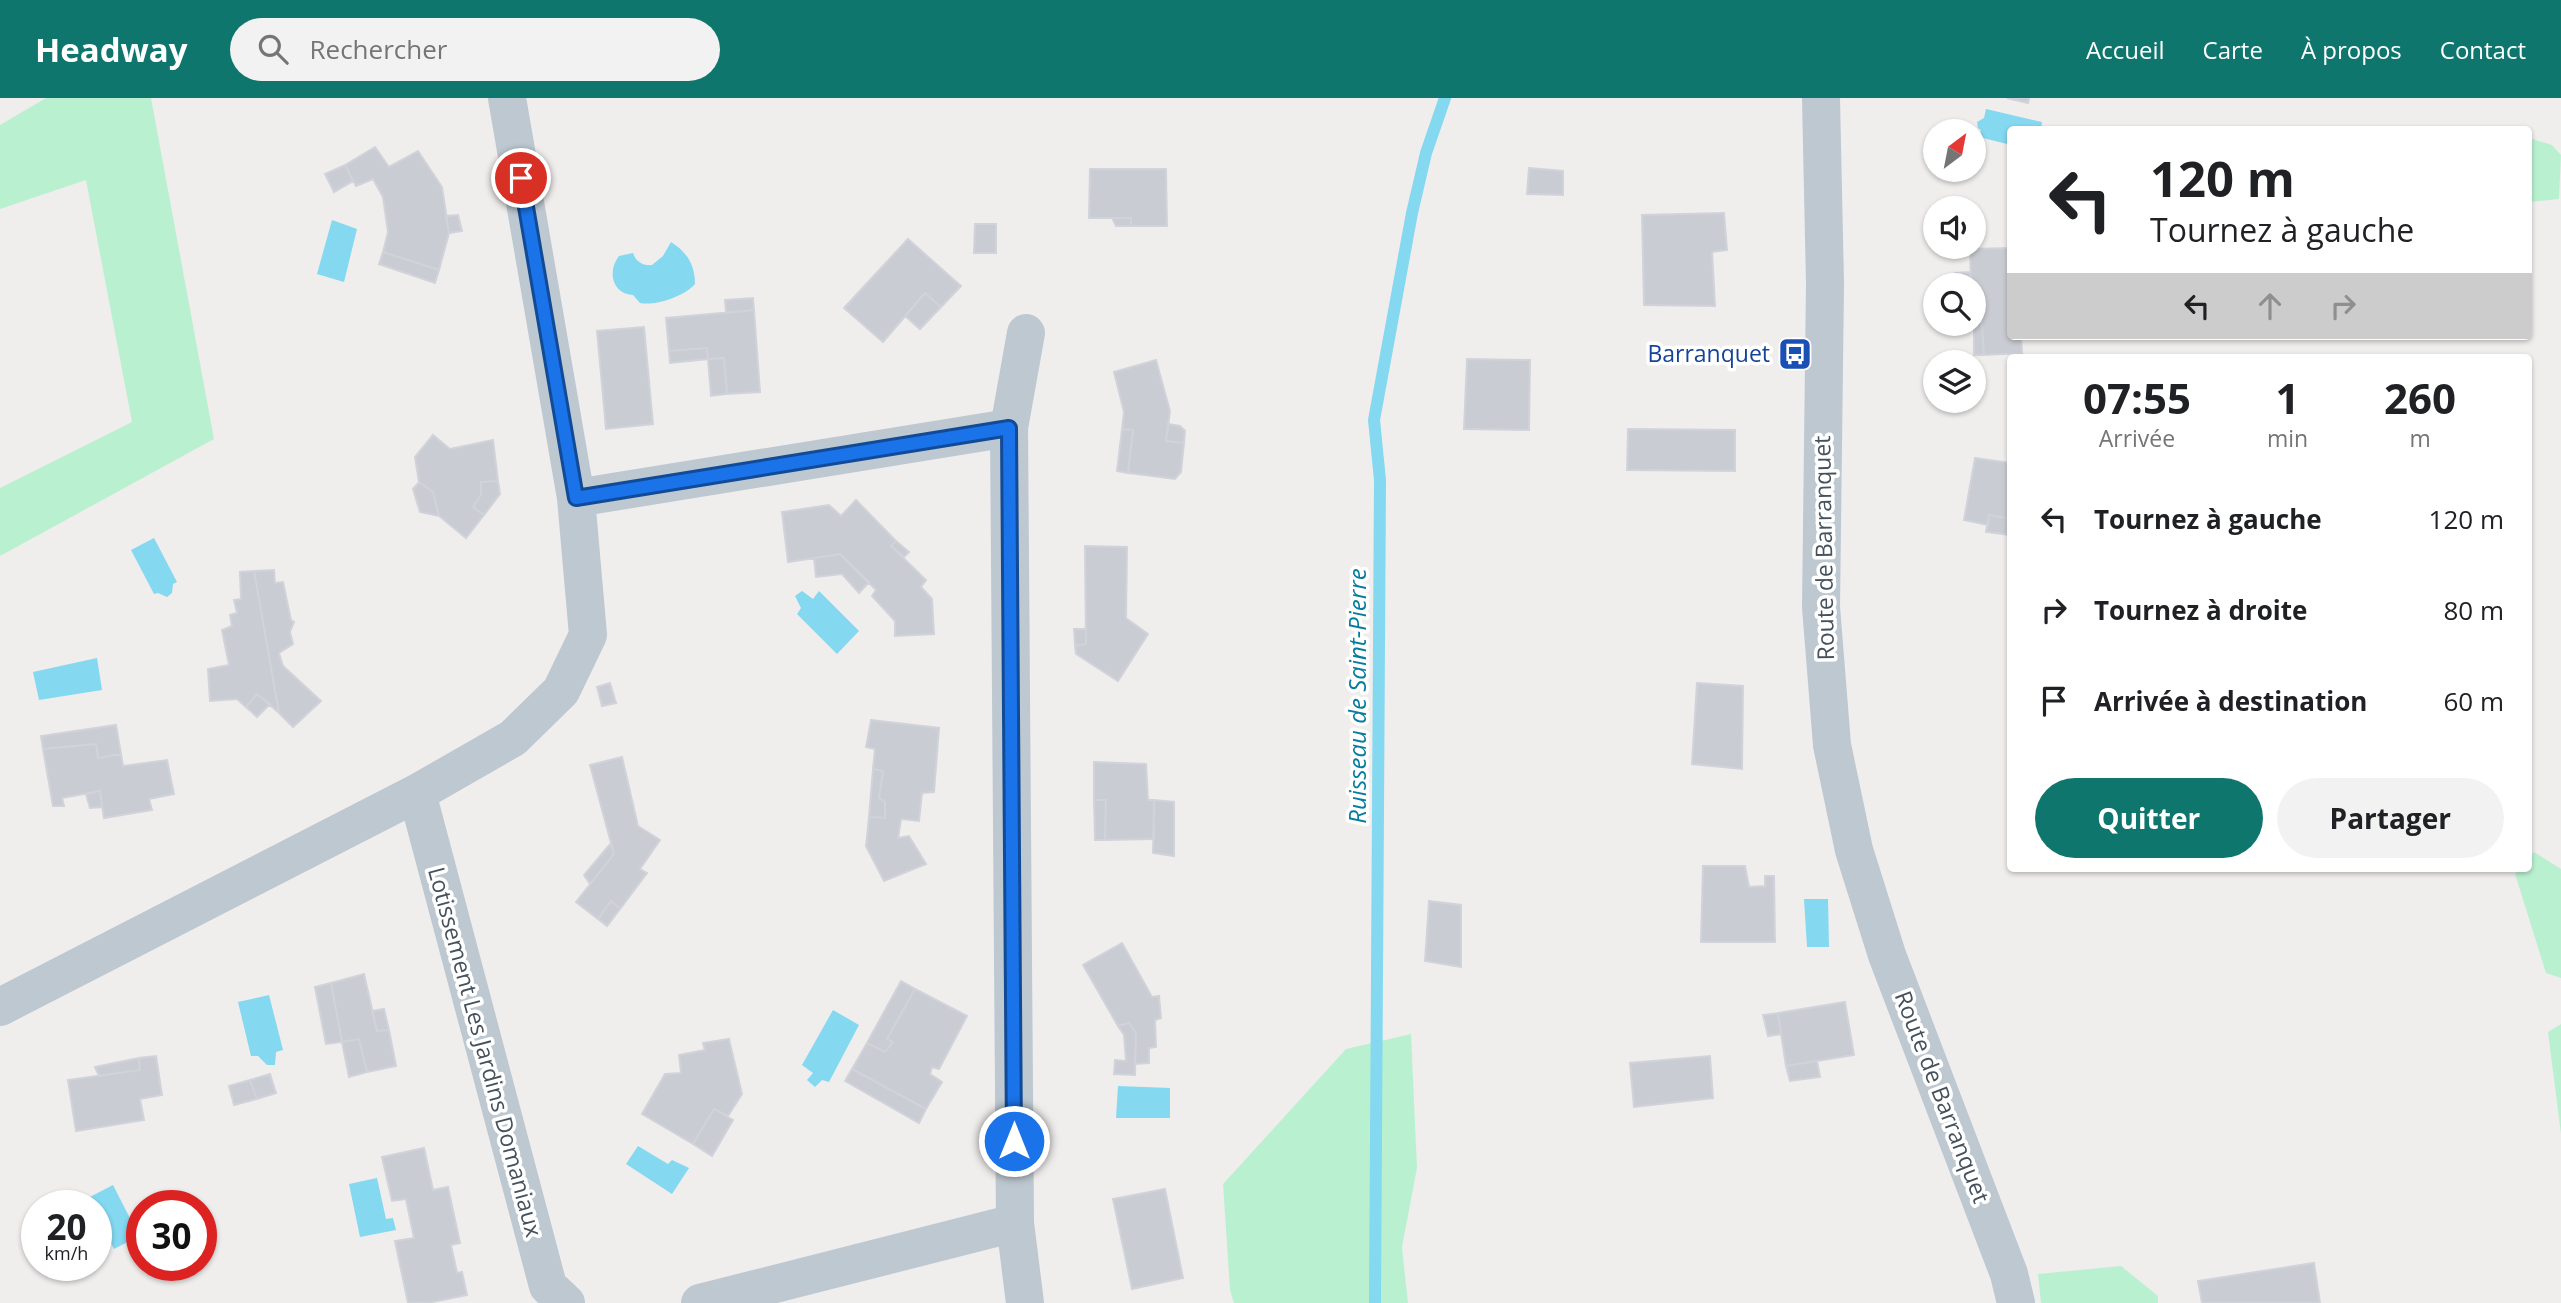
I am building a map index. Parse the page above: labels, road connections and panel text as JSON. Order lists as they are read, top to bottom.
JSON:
{
  "streets": {
    "street": ["Route de Barranquet", "Lotissement Les Jardins Domaniaux"]
  },
  "water": ["Ruisseau de Saint-Pierre"],
  "places": {
    "bus stop": ["Barranquet"]
  },
  "north": "top right",
  "page": {
    "header": "Headway",
    "search": "Rechercher",
    "nav": [
      "Accueil",
      "Carte",
      "À propos",
      "Contact"
    ],
    "turn": ["120 m", "Tournez à gauche"],
    "eta": [
      "07:55",
      "Arrivée",
      "1",
      "min",
      "260",
      "m"
    ],
    "list": [
      {
        "name": "Tournez à gauche",
        "value": "120 m"
      },
      {
        "name": "Tournez à droite",
        "value": "80 m"
      },
      {
        "name": "Arrivée à destination",
        "value": "60 m"
      }
    ],
    "buttons": ["Quitter", "Partager"],
    "speed": "20 km/h",
    "limit": "30"
  }
}
